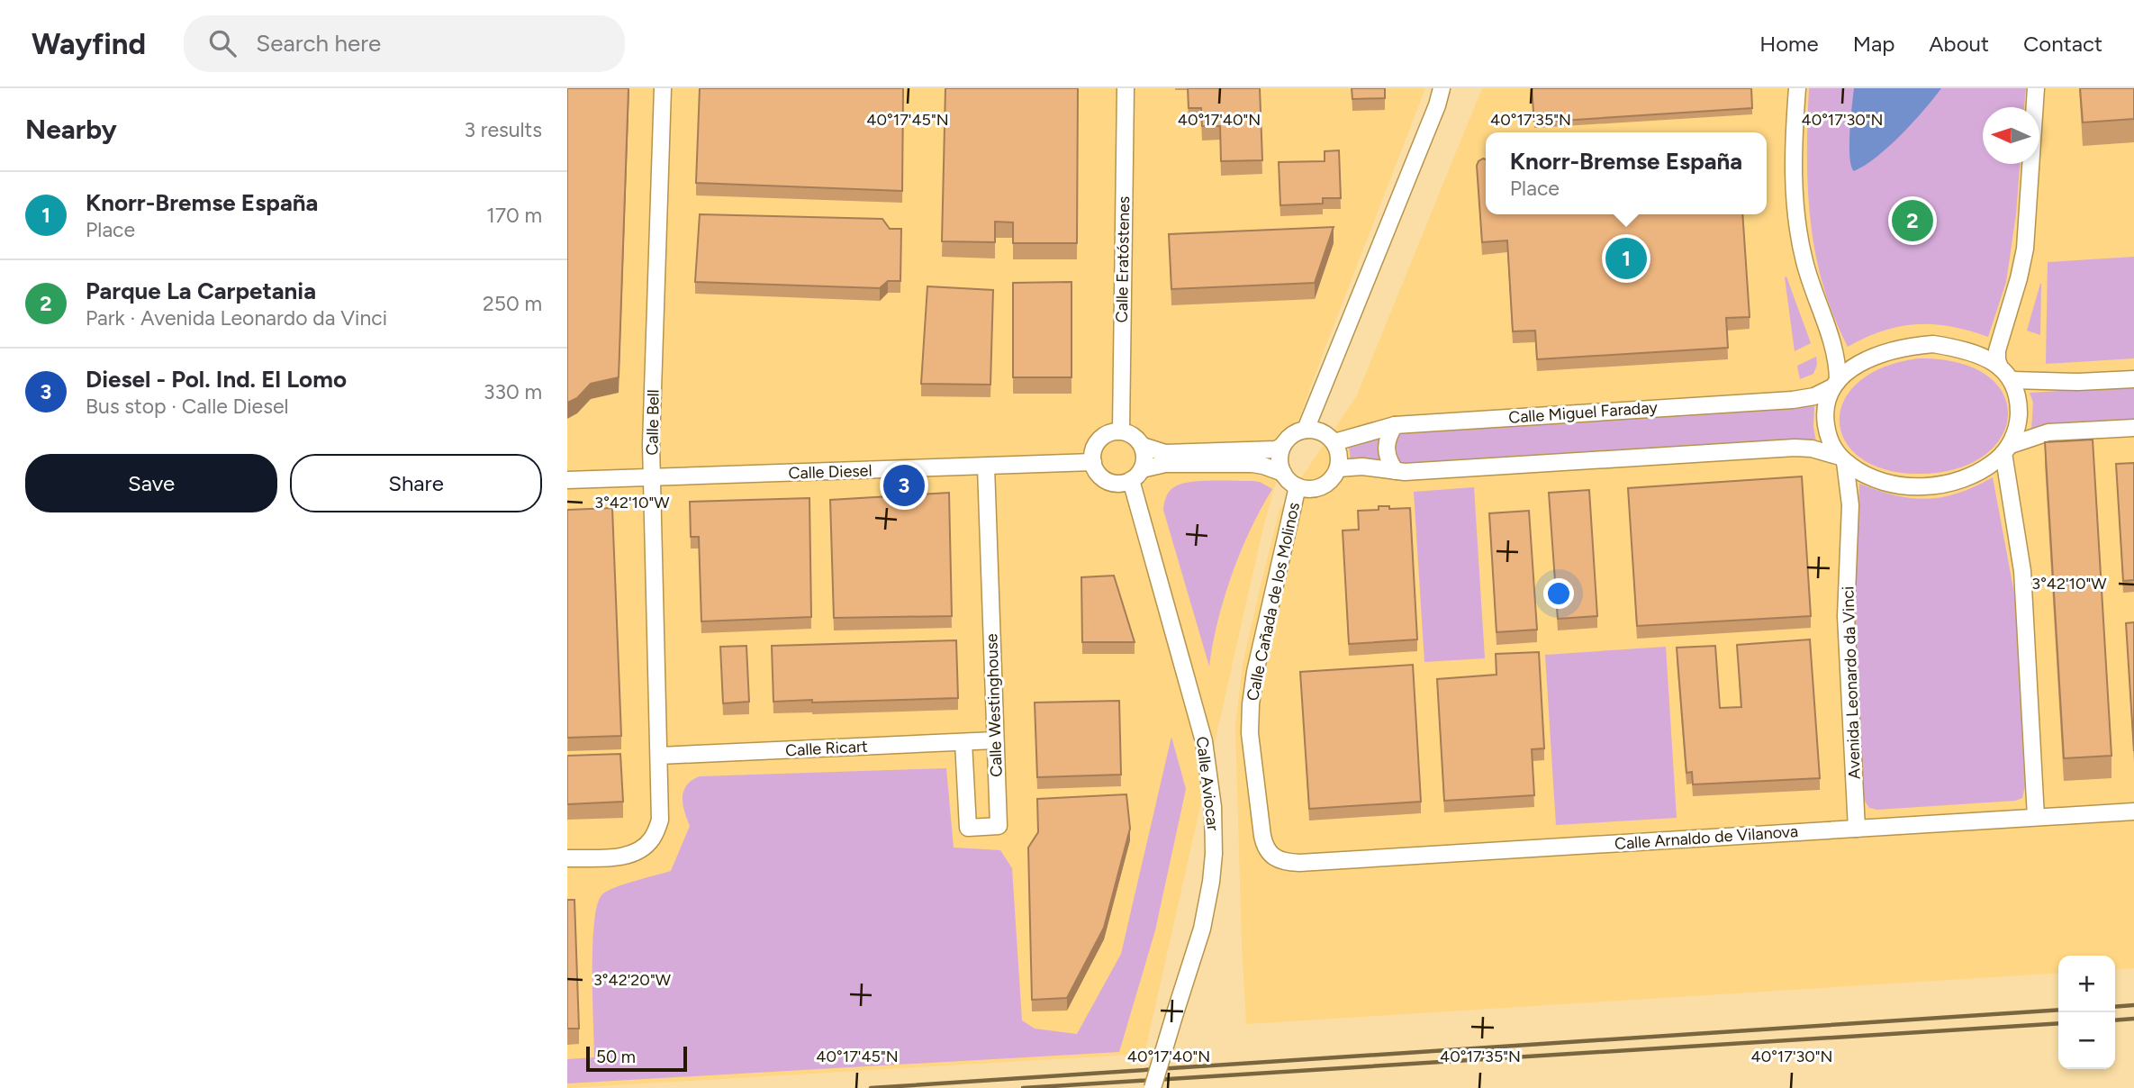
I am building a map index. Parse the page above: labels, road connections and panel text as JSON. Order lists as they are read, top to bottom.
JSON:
{
  "streets": {
    "street": [
      "Calle Eratóstenes",
      "Calle Miguel Faraday",
      "Calle Bell",
      "Calle Diesel",
      "Calle Cañada de los Molinos",
      "Avenida Leonardo da Vinci",
      "Calle Westinghouse",
      "Calle Ricart",
      "Calle Aviocar",
      "Calle Arnaldo de Vilanova"
    ]
  },
  "crossings": [
    ["Calle Eratóstenes", "Calle Diesel"],
    ["Calle Eratóstenes", "Calle Aviocar"],
    ["Calle Miguel Faraday", "Calle Cañada de los Molinos"],
    ["Calle Miguel Faraday", "Avenida Leonardo da Vinci"],
    ["Calle Bell", "Calle Diesel"],
    ["Calle Bell", "Calle Ricart"],
    ["Calle Diesel", "Calle Westinghouse"],
    ["Calle Diesel", "Calle Aviocar"],
    ["Calle Cañada de los Molinos", "Calle Arnaldo de Vilanova"],
    ["Avenida Leonardo da Vinci", "Calle Arnaldo de Vilanova"],
    ["Calle Westinghouse", "Calle Ricart"]
  ],
  "scale_bar": "50 m",
  "north": "left",
  "page": {
    "header": "Wayfind",
    "search": "Search here",
    "nav": [
      "Home",
      "Map",
      "About",
      "Contact"
    ],
    "heading": ["Nearby", "3 results"],
    "popup": ["Knorr-Bremse España", "Place"],
    "list": [
      {
        "mark": "1",
        "name": "Knorr-Bremse España",
        "note": "Place",
        "value": "170 m"
      },
      {
        "mark": "2",
        "name": "Parque La Carpetania",
        "note": "Park · Avenida Leonardo da Vinci",
        "value": "250 m"
      },
      {
        "mark": "3",
        "name": "Diesel - Pol. Ind. El Lomo",
        "note": "Bus stop · Calle Diesel",
        "value": "330 m"
      }
    ],
    "pins": ["2", "1", "3"],
    "buttons": ["Save", "Share"],
    "map_buttons": ["+", "−"],
    "scale": "50 m"
  },
  "coordinates": [
    "40°17'45\"N",
    "40°17'40\"N",
    "40°17'35\"N",
    "40°17'30\"N",
    "3°42'10\"W",
    "3°42'20\"W"
  ]
}
